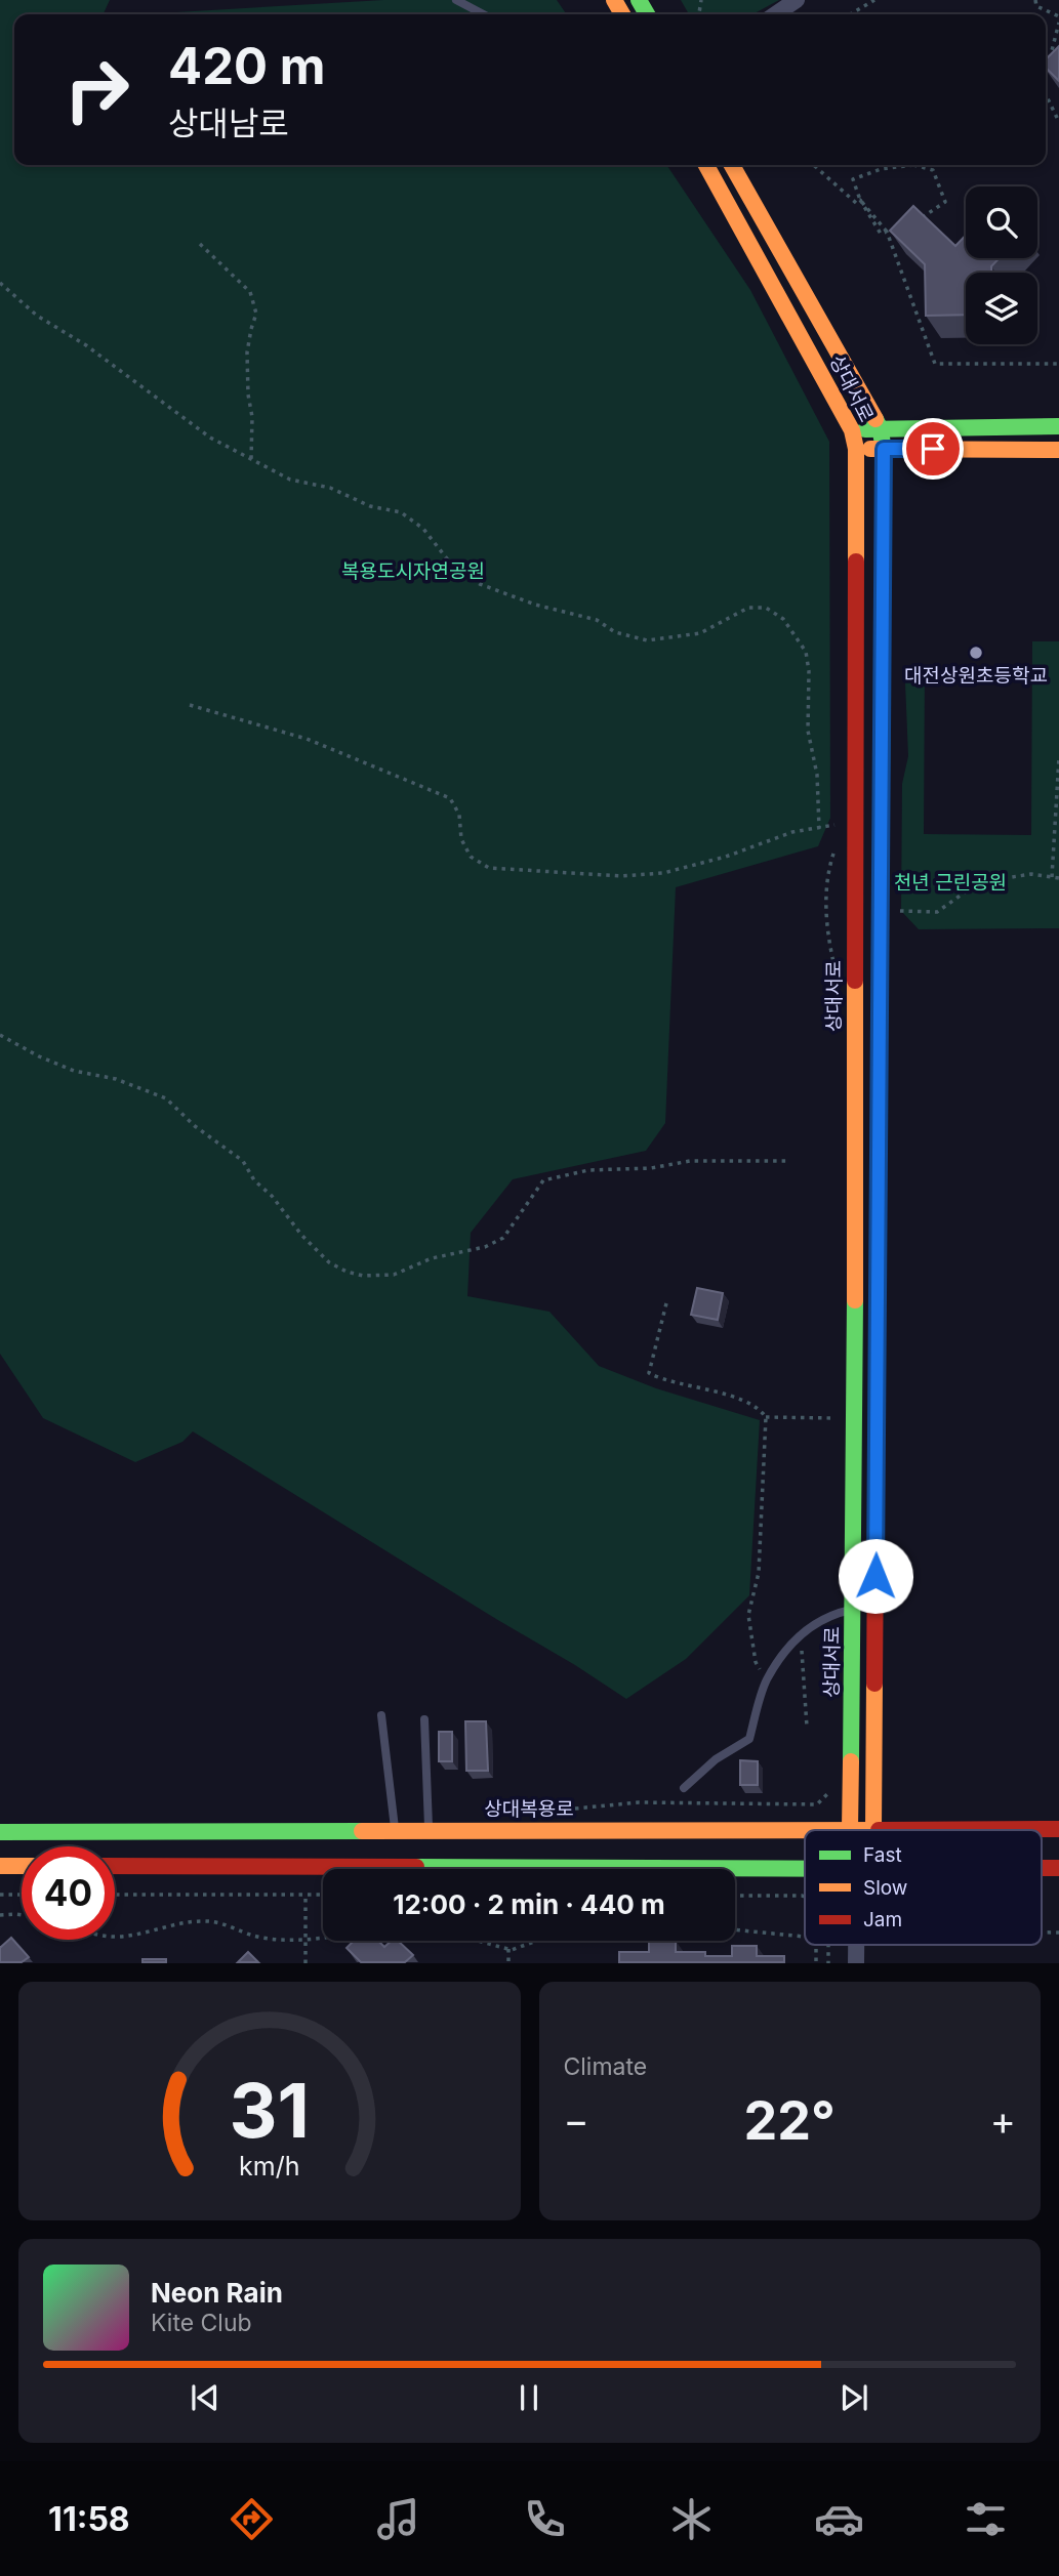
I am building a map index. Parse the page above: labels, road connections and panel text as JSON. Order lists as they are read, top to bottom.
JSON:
{
  "streets": {
    "street": ["상대서로", "상대복용로"]
  },
  "crossings": [
    ["상대서로", "상대복용로"]
  ],
  "parks": ["복용도시자연공원", "천년 근린공원"],
  "places": ["대전상원초등학교"],
  "legend": ["Fast", "Slow", "Jam"],
  "page": {
    "turn": ["420 m", "상대남로"],
    "limit": "40",
    "trip": "12:00 · 2 min · 440 m",
    "tile": "Climate",
    "heat": ["−", "22°", "+"],
    "song": ["Neon Rain", "Kite Club"],
    "tabs": "11:58",
    "gauge": ["31", "km/h"]
  }
}
